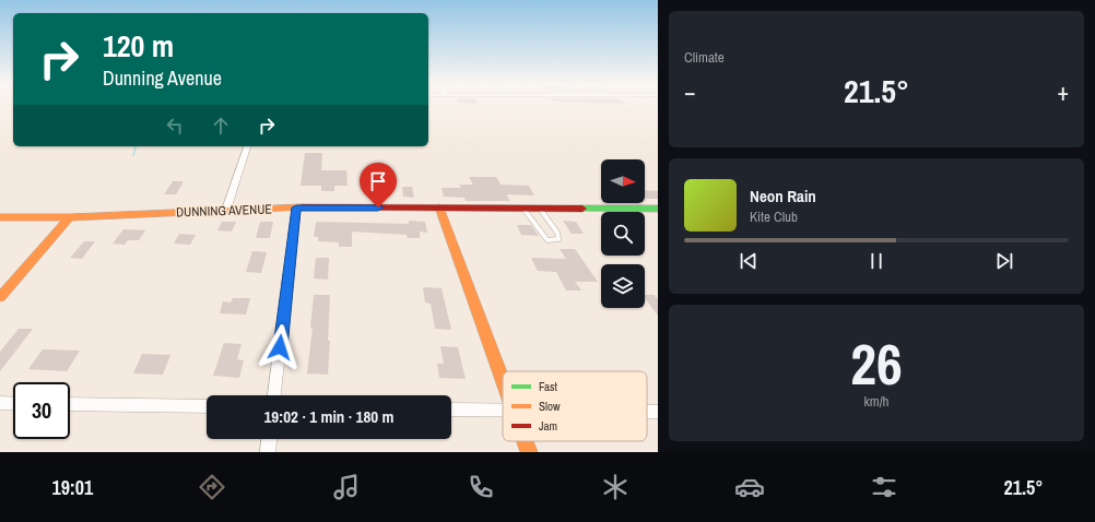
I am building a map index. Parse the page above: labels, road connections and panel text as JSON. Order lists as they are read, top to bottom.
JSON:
{
  "streets": {
    "street": ["DUNNING AVENUE"]
  },
  "legend": ["Fast", "Slow", "Jam"],
  "north": "right",
  "page": {
    "tile": [
      "Climate",
      ["26", "km/h"]
    ],
    "turn": ["120 m", "Dunning Avenue"],
    "heat": ["−", "21.5°", "+"],
    "song": ["Neon Rain", "Kite Club"],
    "limit": "30",
    "trip": "19:02 · 1 min · 180 m",
    "tabs": ["19:01", "21.5°"]
  }
}
